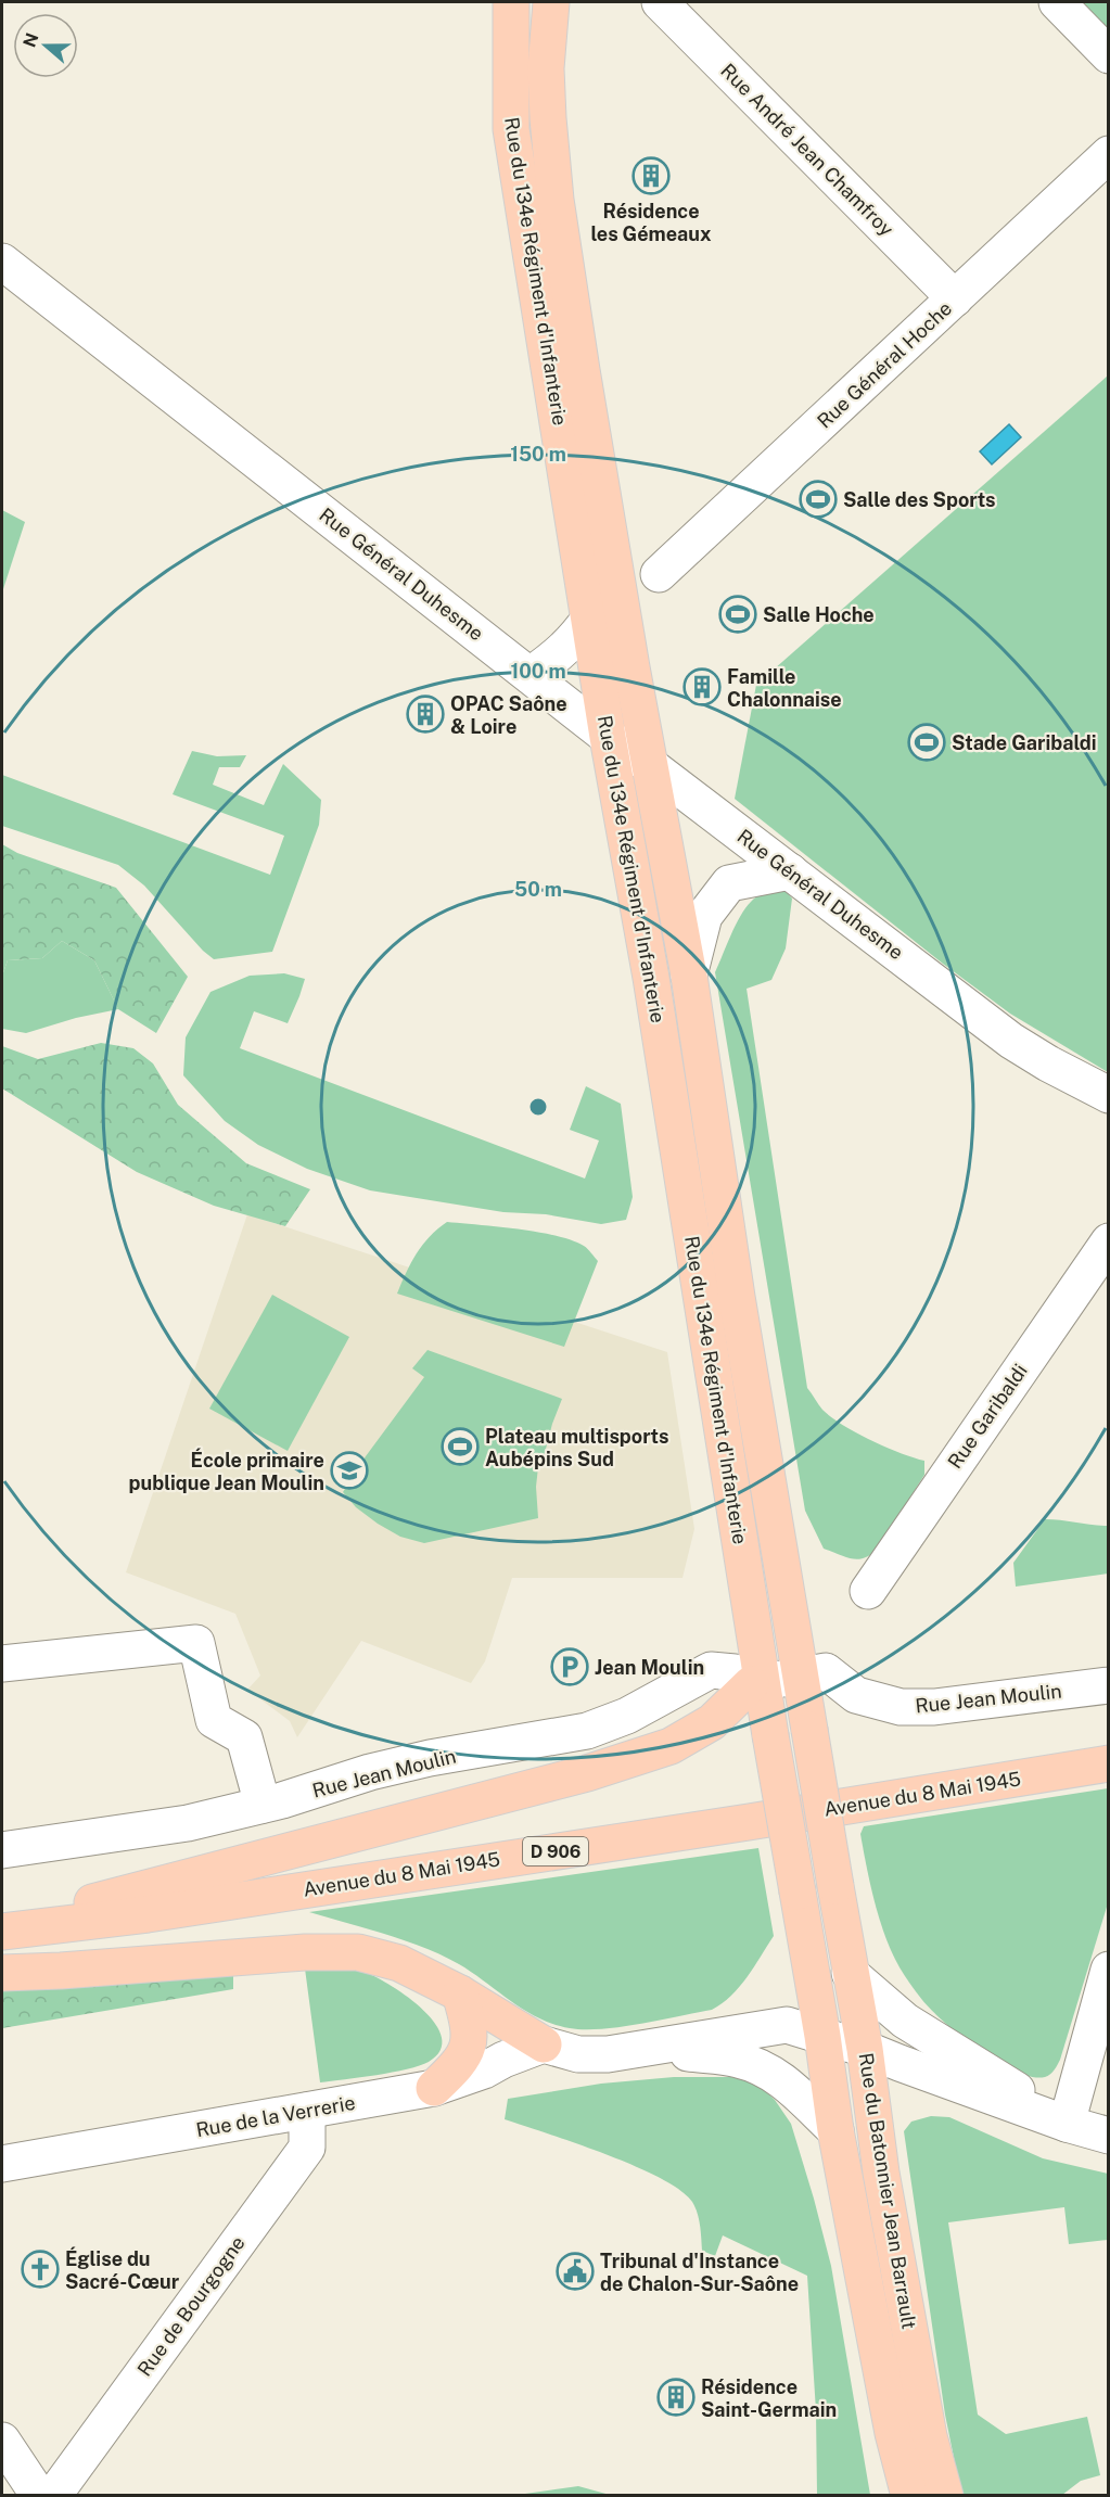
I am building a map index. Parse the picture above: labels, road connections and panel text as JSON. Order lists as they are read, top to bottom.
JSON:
{
  "streets": {
    "main road": [
      "Rue du 134e Régiment d'Infanterie",
      "Avenue du 8 Mai 1945",
      "D 906",
      "Rue du Batonnier Jean Barrault"
    ],
    "street": [
      "Rue André Jean Chamfroy",
      "Rue Général Hoche",
      "Rue Général Duhesme",
      "Rue Garibaldi",
      "Rue Jean Moulin",
      "Rue de la Verrerie",
      "Rue de Bourgogne"
    ]
  },
  "crossings": [
    ["Rue André Jean Chamfroy", "Rue Général Hoche"],
    ["Rue du 134e Régiment d'Infanterie", "Rue Général Duhesme"],
    ["Rue du 134e Régiment d'Infanterie", "Rue Jean Moulin"],
    ["Rue du 134e Régiment d'Infanterie", "Rue du Batonnier Jean Barrault"],
    ["Rue de la Verrerie", "Rue de Bourgogne"]
  ],
  "places": {
    "building": [
      "Résidence les Gémeaux",
      "Famille Chalonnaise",
      "OPAC Saône & Loire",
      "Résidence Saint-Germain"
    ],
    "sports": [
      "Salle des Sports",
      "Salle Hoche",
      "Stade Garibaldi",
      "Plateau multisports Aubépins Sud"
    ],
    "school or university": ["École primaire publique Jean Moulin"],
    "parking": ["Jean Moulin"],
    "church": ["Église du Sacré-Cœur"],
    "public building": ["Tribunal d'Instance de Chalon-Sur-Saône"]
  },
  "north": "left",
  "rings": ["150 m", "100 m", "50 m"]
}
